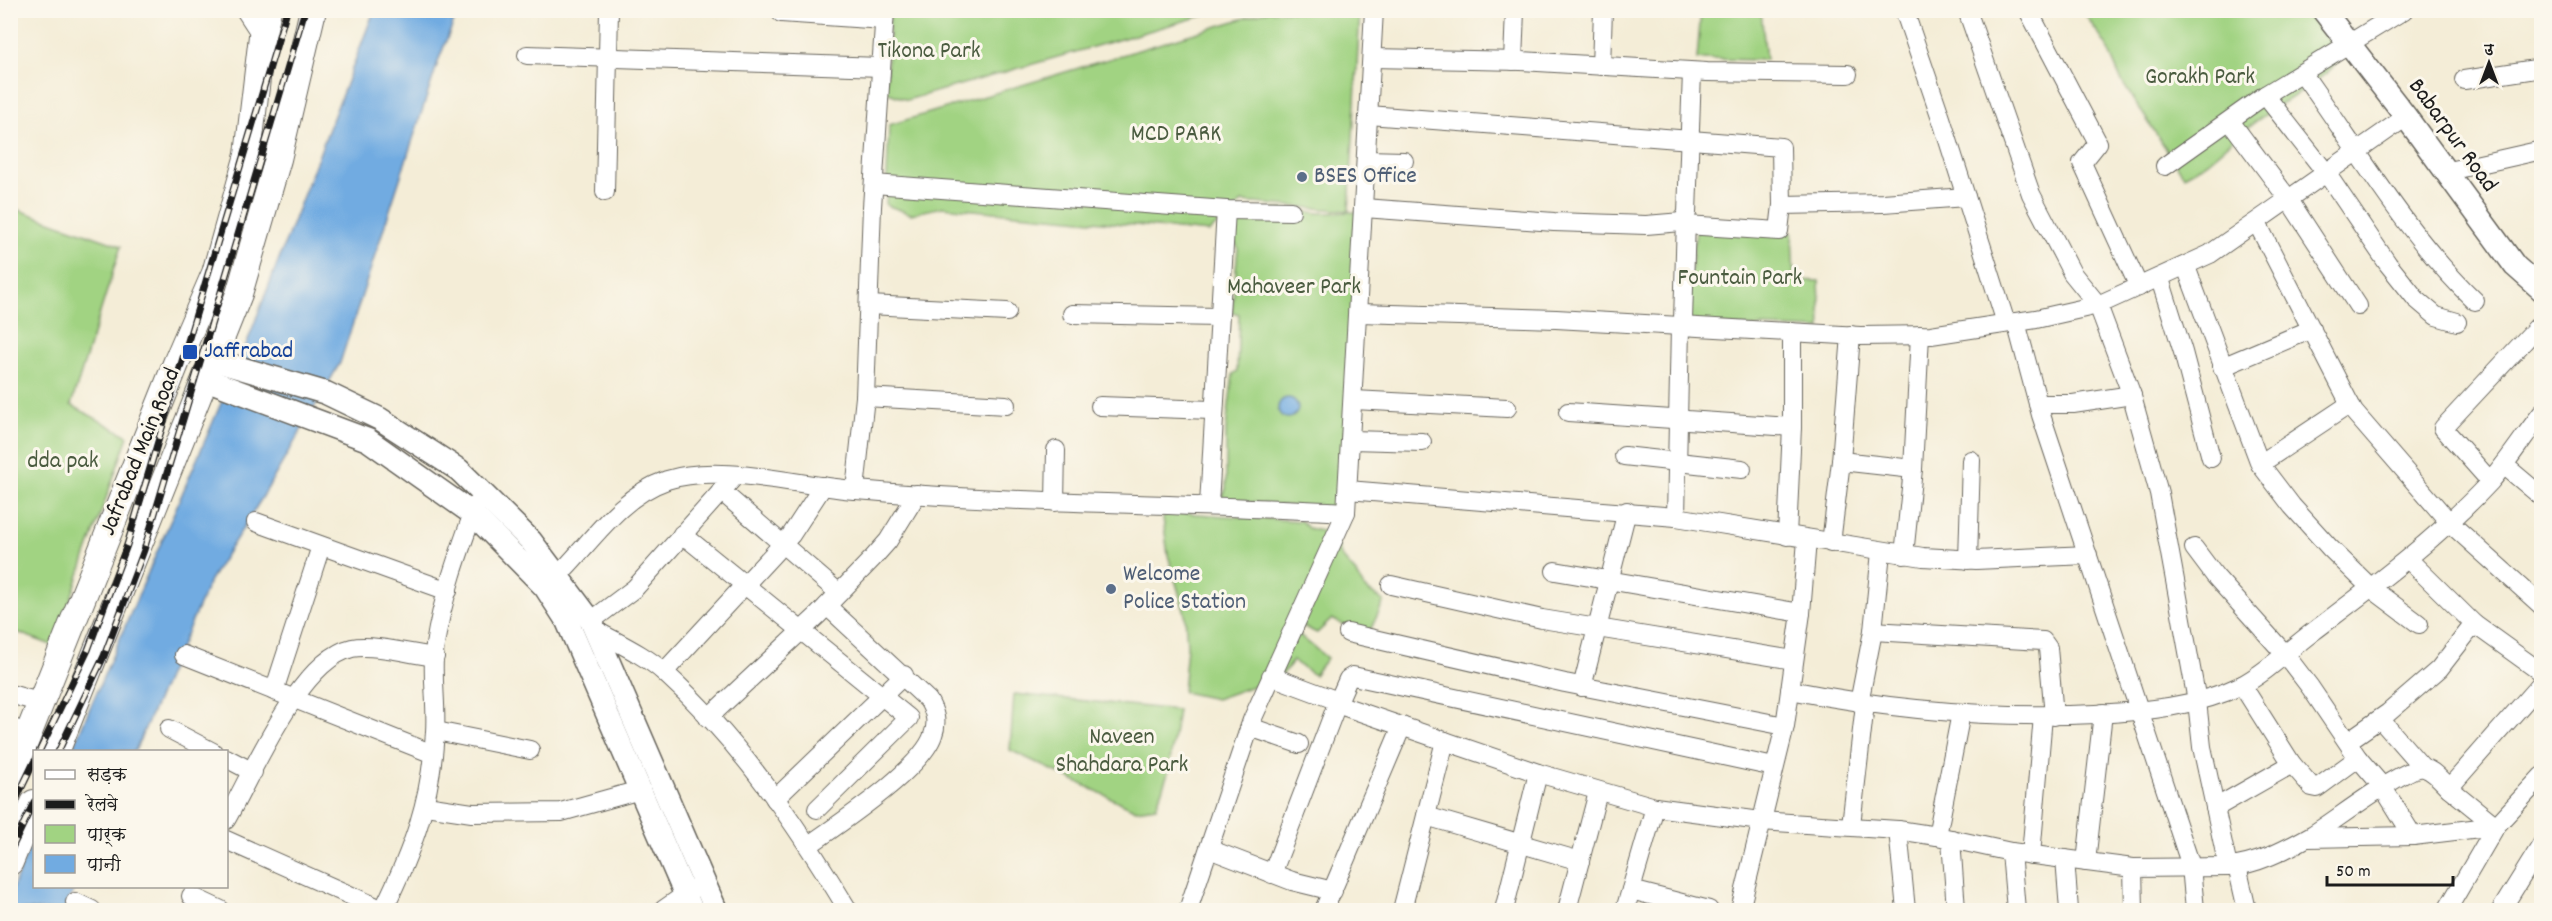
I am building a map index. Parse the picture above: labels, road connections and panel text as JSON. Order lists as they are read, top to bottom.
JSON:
{
  "streets": {
    "main road": ["Jafrabad Main Road"],
    "street": ["Babarpur Road"]
  },
  "parks": [
    "Tikona Park",
    "Gorakh Park",
    "MCD PARK",
    "Fountain Park",
    "Mahaveer Park",
    "dda pak",
    "Naveen Shahdara Park"
  ],
  "places": {
    "other": ["BSES Office", "Welcome Police Station"],
    "transit": ["Jaffrabad"]
  },
  "legend": [
    "सड़क",
    "रेलवे",
    "पार्क",
    "पानी"
  ],
  "scale_bar": "50 m",
  "north": "top"
}
